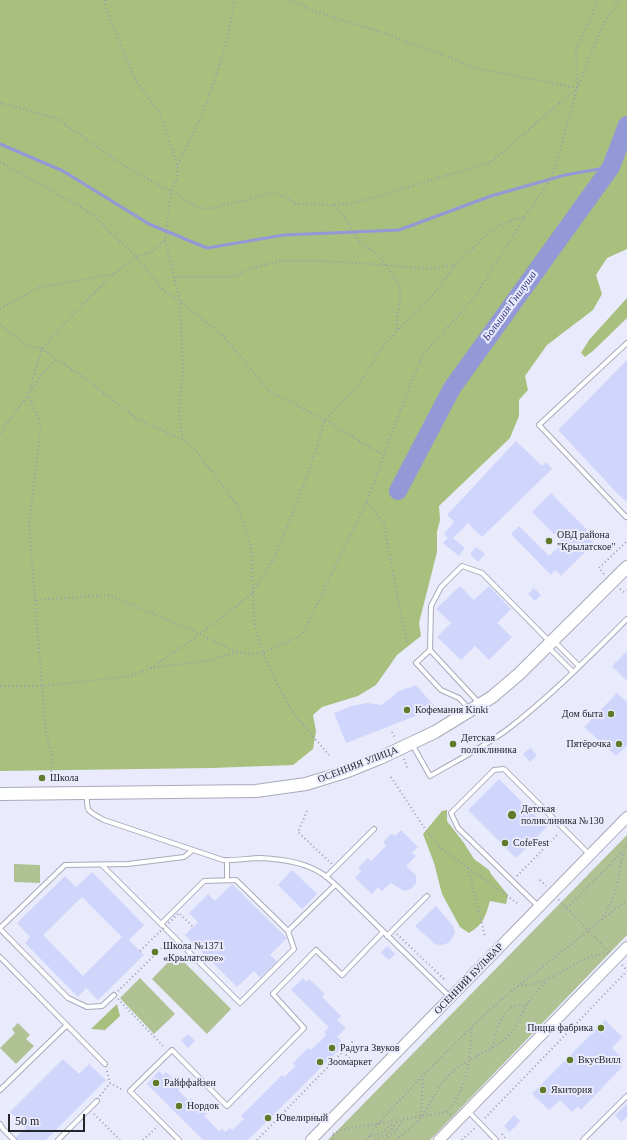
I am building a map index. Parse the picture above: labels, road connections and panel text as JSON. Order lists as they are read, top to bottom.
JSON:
{
  "streets": {
    "main road": ["ОСЕННЯЯ УЛИЦА"],
    "street": ["ОСЕННИЙ БУЛЬВАР"]
  },
  "water": ["Большая Гнилуша"],
  "places": [
    "ОВД района \"Крылатское\"",
    "Кофемания Kinki",
    "Дом быта",
    "Детская поликлиника",
    "Пятёрочка",
    "Школа",
    "Детская поликлиника №130",
    "CofeFest",
    "Школа №1371 «Крылатское»",
    "Пицца фабрика",
    "Радуга Звуков",
    "ВкусВилл",
    "Зоомаркет",
    "Райффайзен",
    "Якитория",
    "Нордок",
    "Ювелирный"
  ],
  "scale_bar": "50 m"
}
